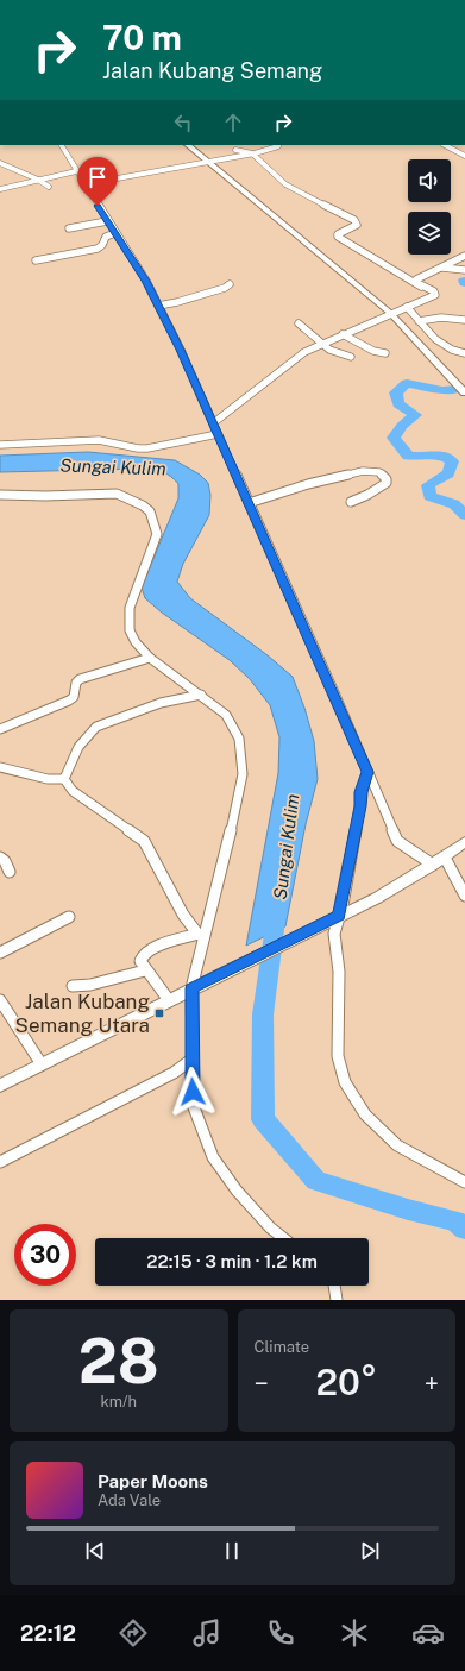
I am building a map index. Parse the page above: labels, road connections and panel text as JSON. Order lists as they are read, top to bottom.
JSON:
{
  "water": ["Sungai Kulim"],
  "places": {
    "transit": ["Jalan Kubang Semang Utara"]
  },
  "page": {
    "turn": ["70 m", "Jalan Kubang Semang"],
    "limit": "30",
    "trip": "22:15 · 3 min · 1.2 km",
    "tile": [
      ["28", "km/h"],
      "Climate"
    ],
    "heat": ["−", "20°", "+"],
    "song": ["Paper Moons", "Ada Vale"],
    "tabs": "22:12"
  }
}
